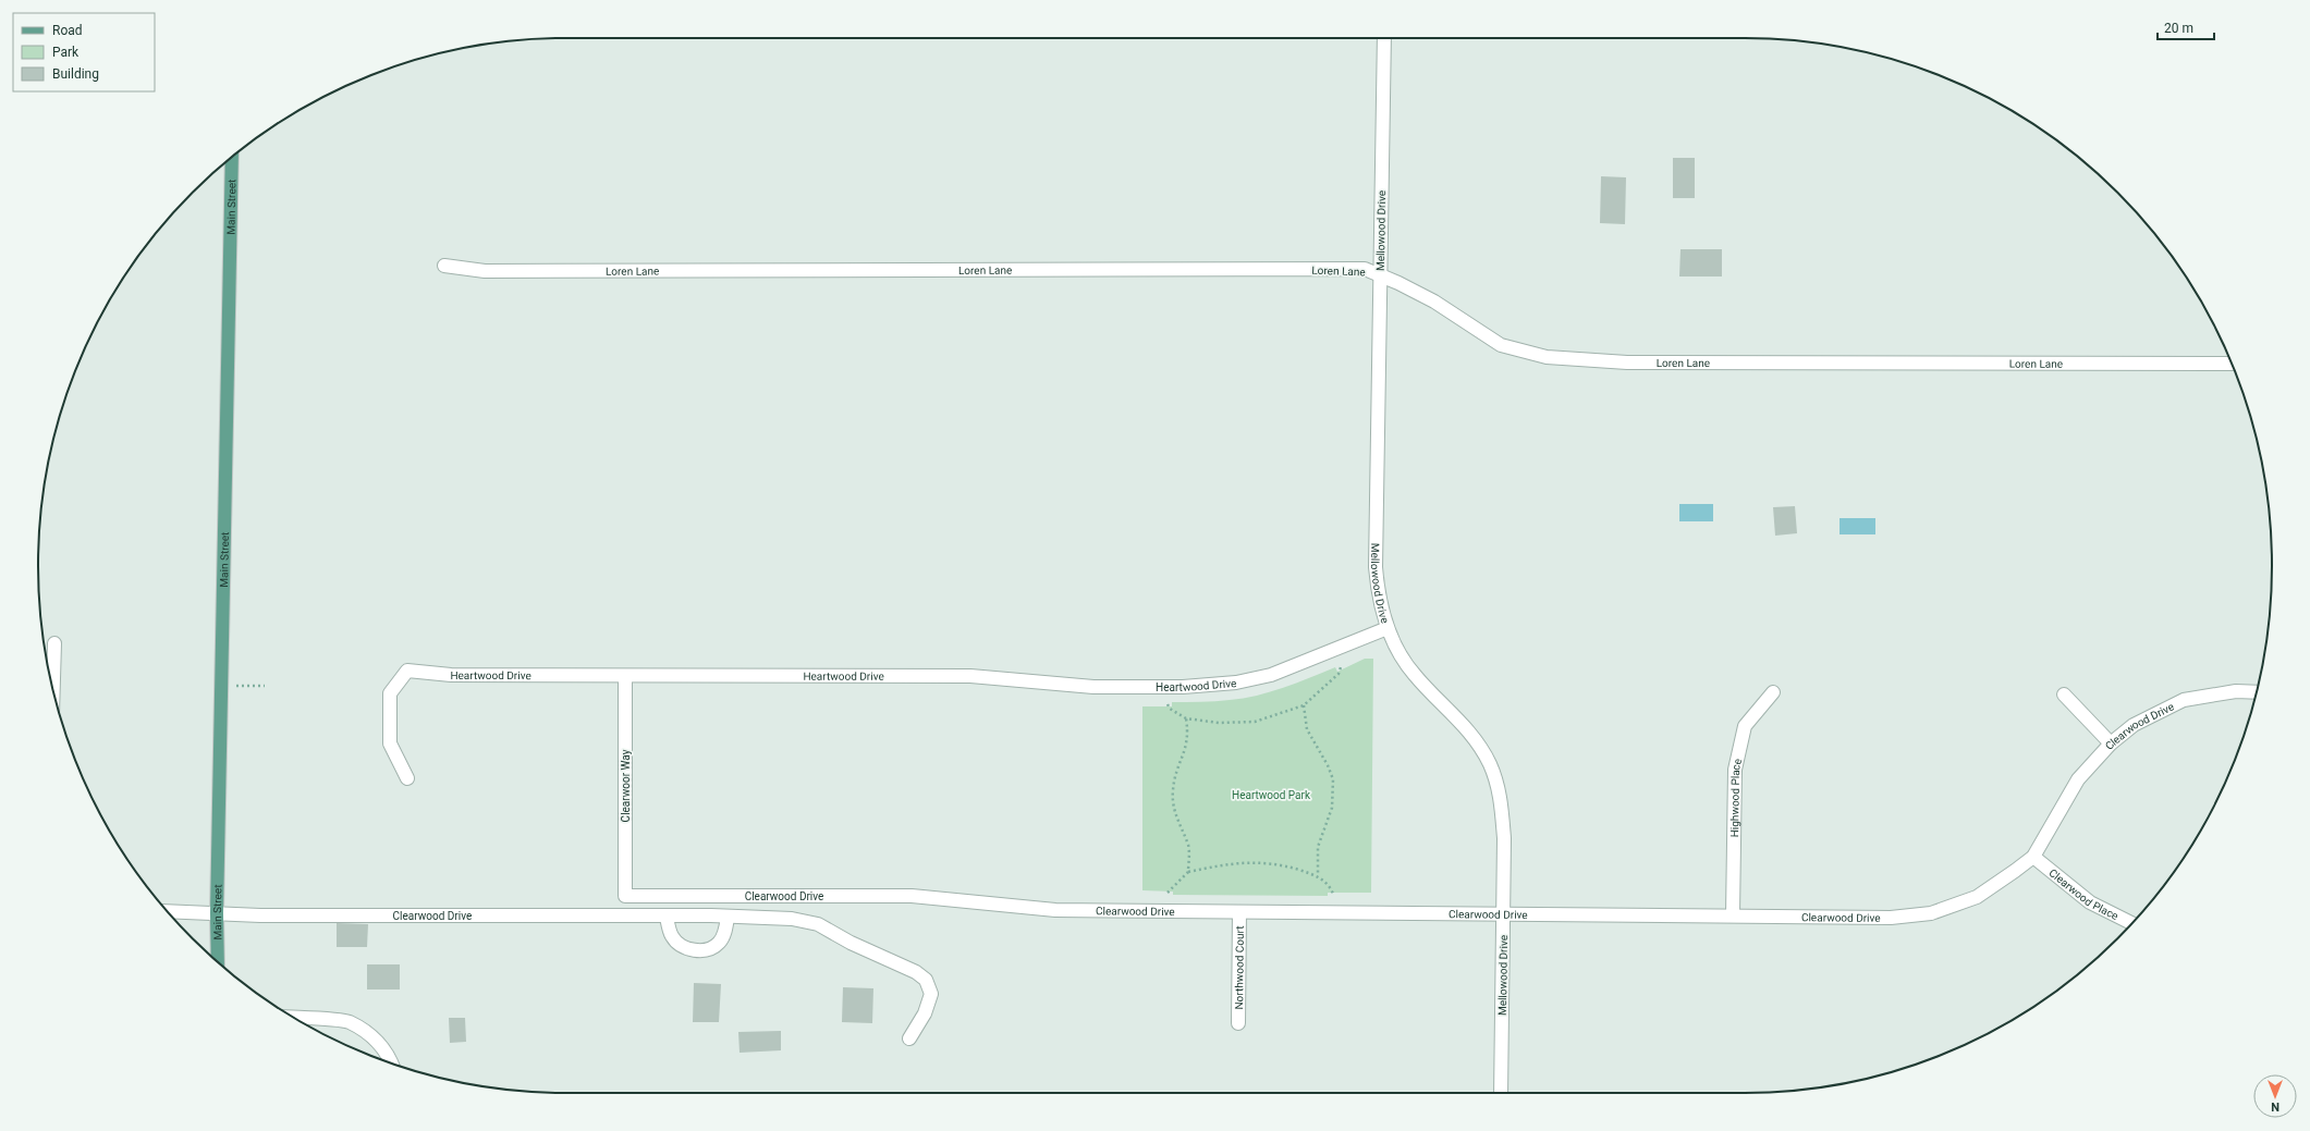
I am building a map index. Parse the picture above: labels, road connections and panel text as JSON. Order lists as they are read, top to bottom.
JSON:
{
  "streets": {
    "main road": ["Main Street"],
    "street": [
      "Mellowood Drive",
      "Loren Lane",
      "Heartwood Drive",
      "Clearwood Drive",
      "Clearwoor Way",
      "Highwood Place",
      "Clearwood Place",
      "Northwood Court"
    ]
  },
  "crossings": [
    ["Main Street", "Clearwood Drive"],
    ["Mellowood Drive", "Loren Lane"],
    ["Mellowood Drive", "Heartwood Drive"],
    ["Mellowood Drive", "Clearwood Drive"],
    ["Heartwood Drive", "Clearwoor Way"],
    ["Clearwood Drive", "Clearwoor Way"],
    ["Clearwood Drive", "Highwood Place"],
    ["Clearwood Drive", "Clearwood Place"],
    ["Clearwood Drive", "Northwood Court"]
  ],
  "parks": ["Heartwood Park"],
  "legend": ["Road", "Park", "Building"],
  "scale_bar": "20 m",
  "north": "bottom"
}
